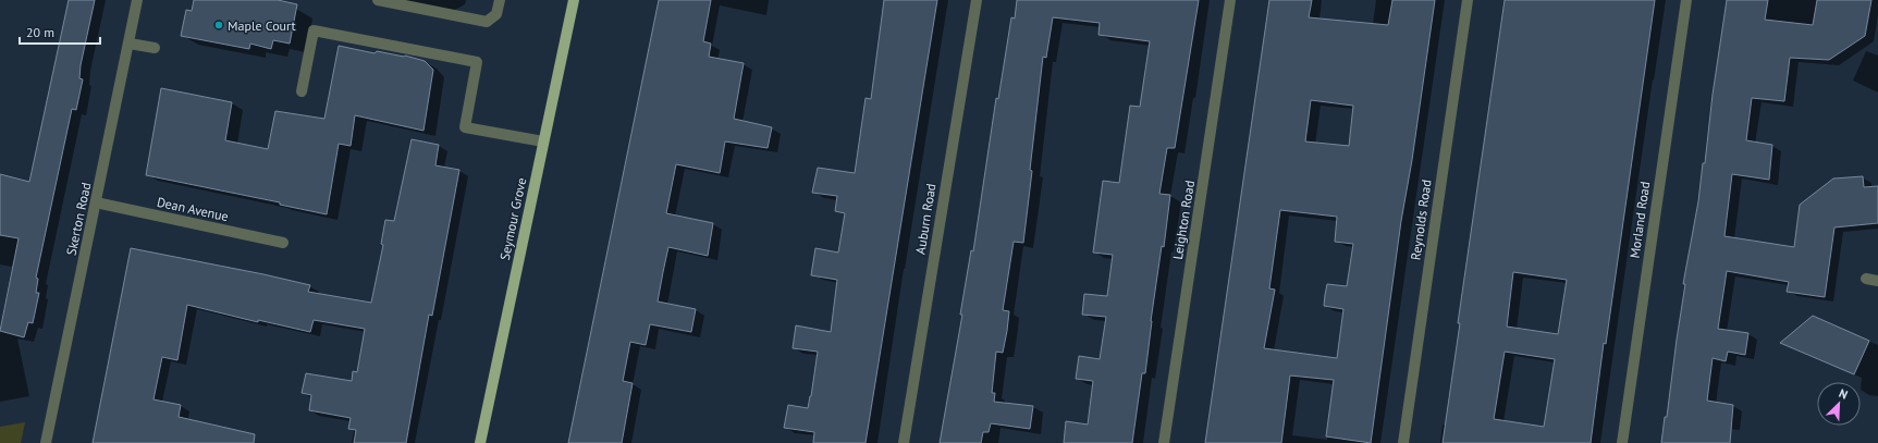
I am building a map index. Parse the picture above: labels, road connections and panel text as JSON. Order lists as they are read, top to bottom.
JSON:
{
  "streets": {
    "main road": ["Seymour Grove"],
    "street": [
      "Dean Avenue",
      "Skerton Road",
      "Auburn Road",
      "Leighton Road",
      "Reynolds Road",
      "Morland Road"
    ]
  },
  "crossings": [
    ["Dean Avenue", "Skerton Road"]
  ],
  "places": ["Maple Court"],
  "scale_bar": "20 m",
  "north": "top right"
}
